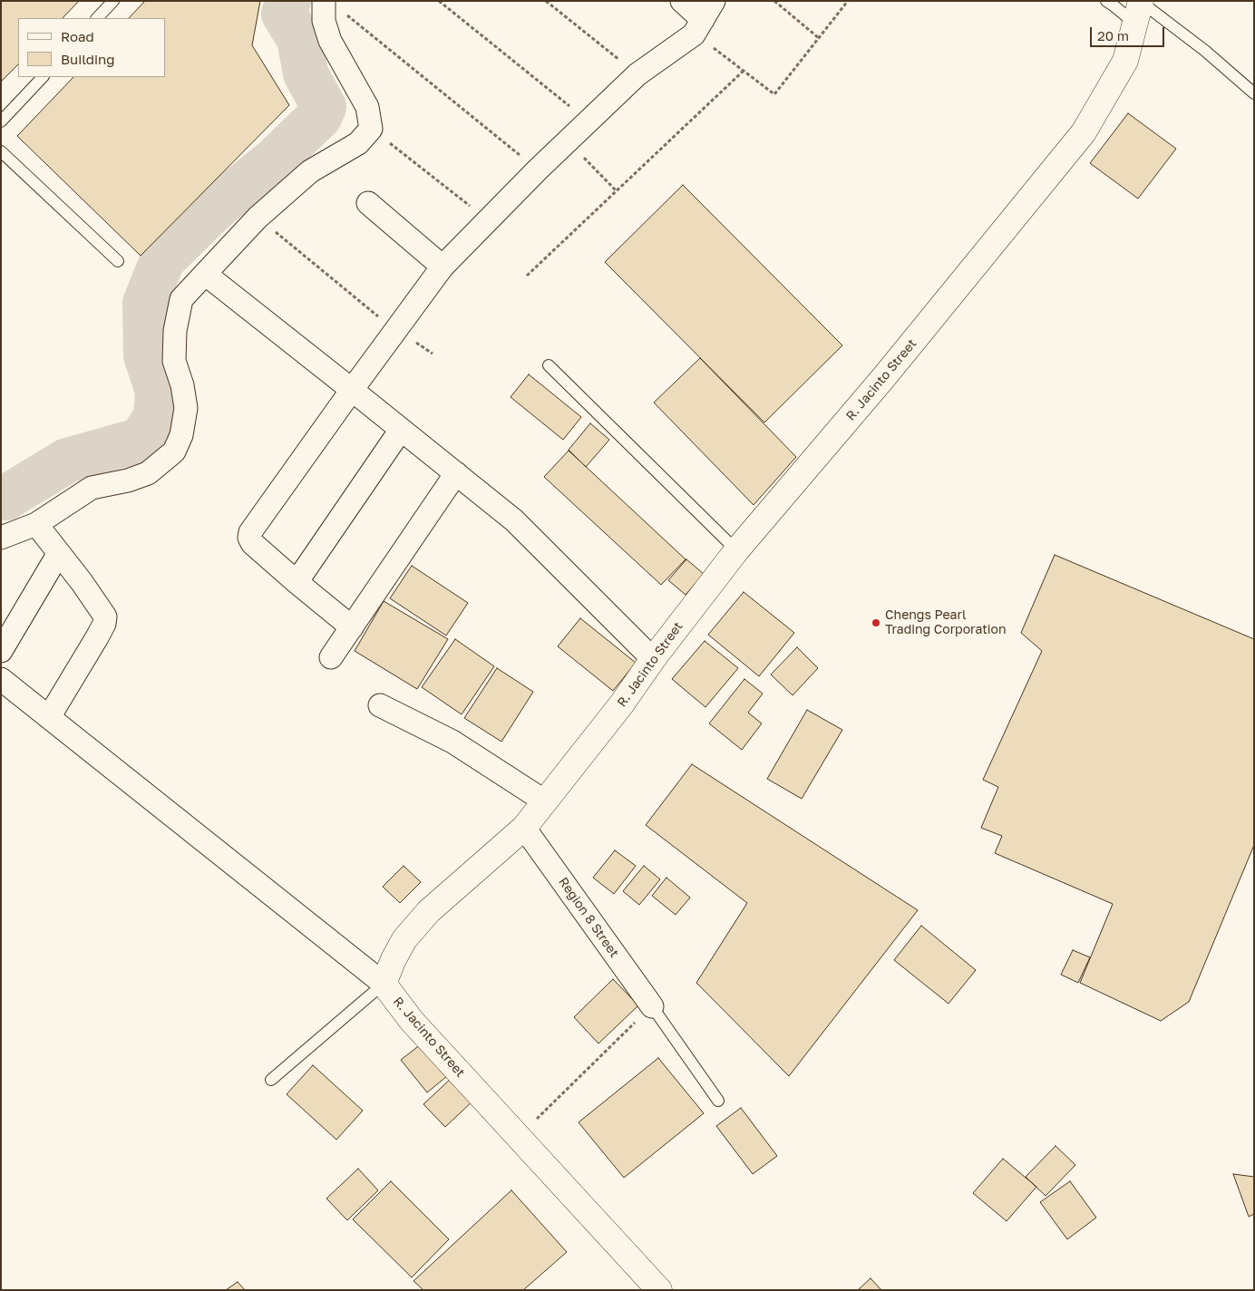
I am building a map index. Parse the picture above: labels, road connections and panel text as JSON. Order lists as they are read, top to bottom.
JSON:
{
  "streets": {
    "street": ["R. Jacinto Street", "Region 8 Street"]
  },
  "crossings": [
    ["R. Jacinto Street", "Region 8 Street"]
  ],
  "places": ["Chengs Pearl Trading Corporation"],
  "legend": ["Road", "Building"],
  "scale_bar": "20 m"
}
